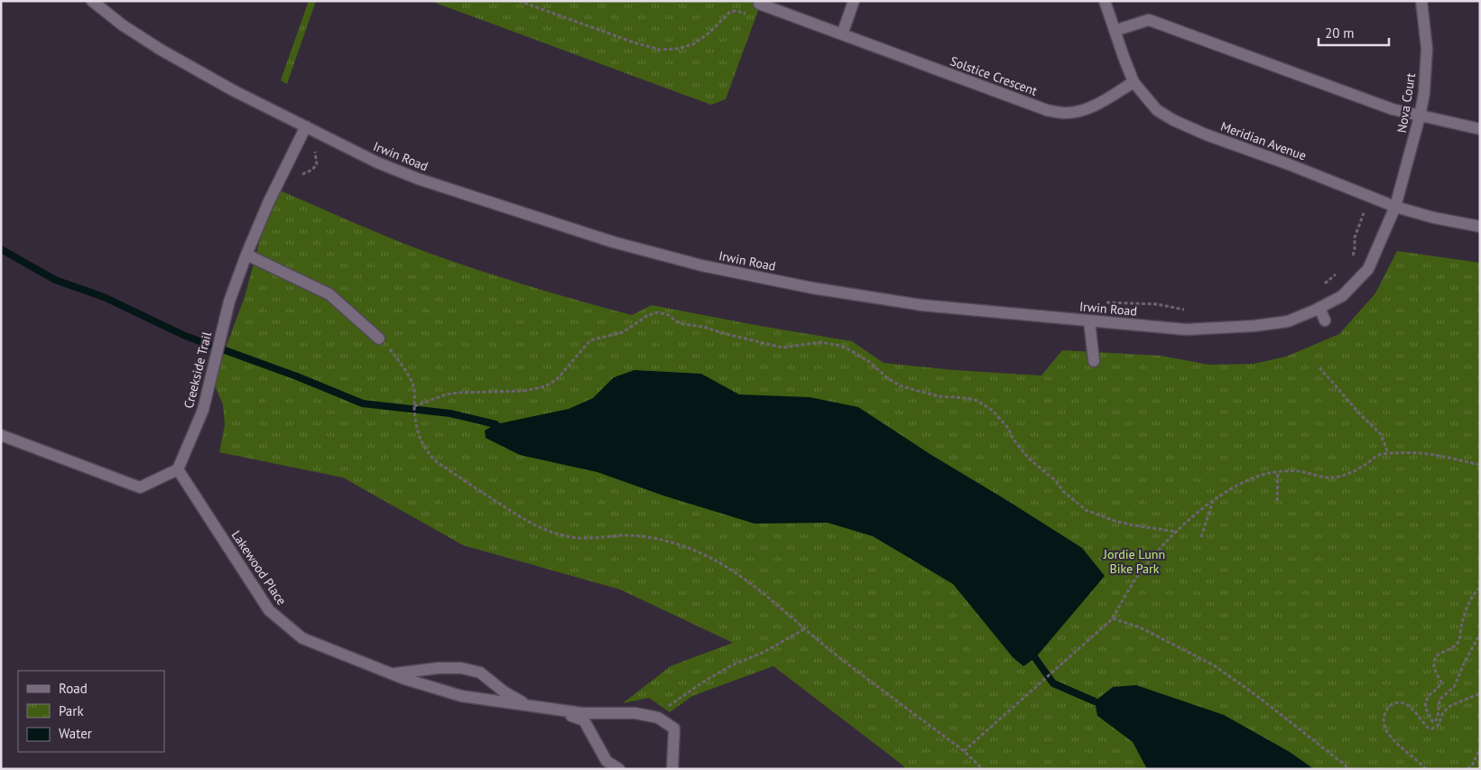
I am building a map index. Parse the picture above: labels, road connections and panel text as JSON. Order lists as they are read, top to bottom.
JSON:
{
  "streets": {
    "street": [
      "Solstice Crescent",
      "Nova Court",
      "Meridian Avenue",
      "Irwin Road",
      "Creekside Trail",
      "Lakewood Place"
    ]
  },
  "crossings": [
    ["Solstice Crescent", "Meridian Avenue"],
    ["Nova Court", "Meridian Avenue"],
    ["Nova Court", "Irwin Road"],
    ["Meridian Avenue", "Irwin Road"],
    ["Irwin Road", "Creekside Trail"],
    ["Creekside Trail", "Lakewood Place"]
  ],
  "parks": ["Jordie Lunn Bike Park"],
  "legend": ["Road", "Park", "Water"],
  "scale_bar": "20 m"
}
